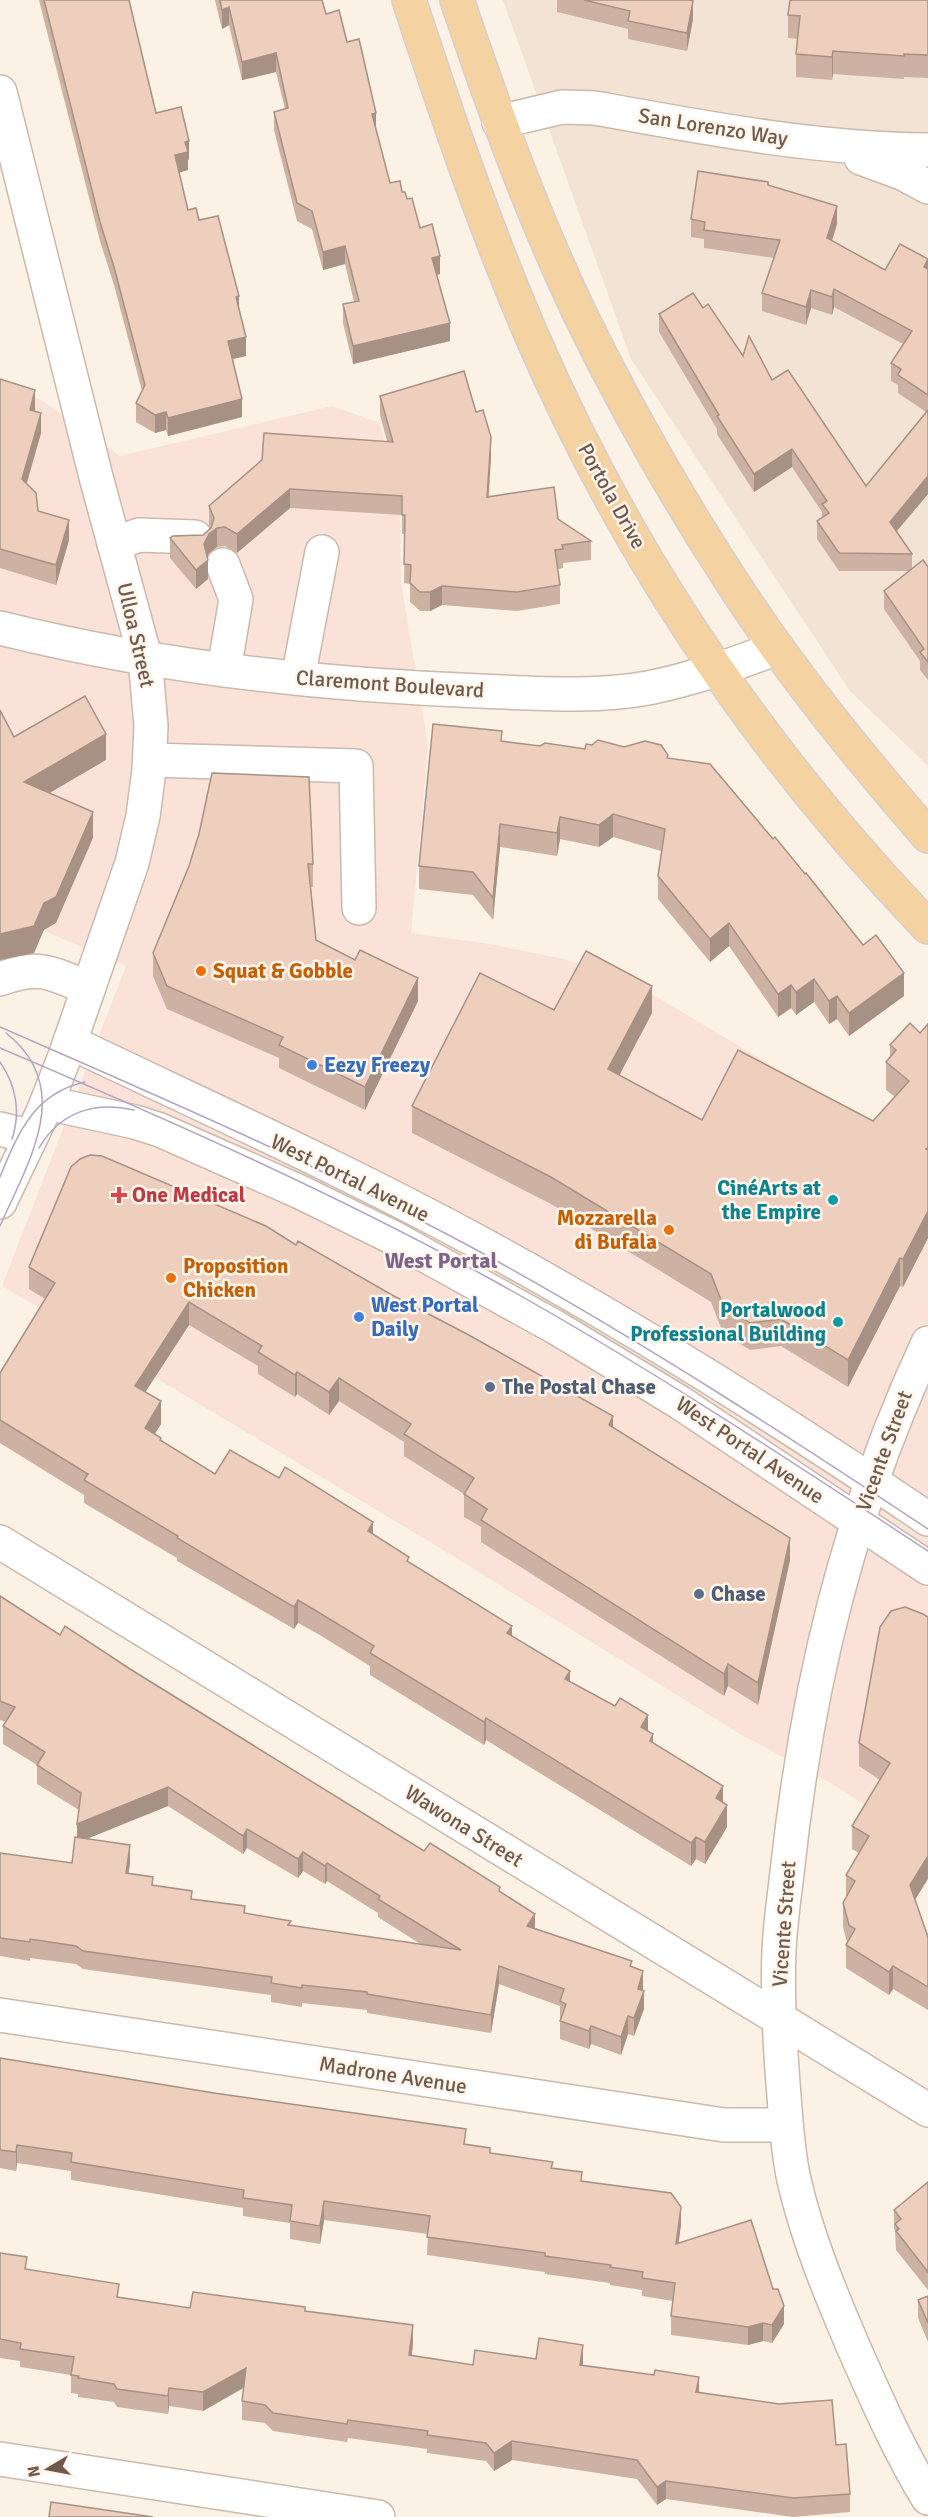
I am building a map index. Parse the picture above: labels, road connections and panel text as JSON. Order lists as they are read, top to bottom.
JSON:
{
  "streets": {
    "main road": ["Portola Drive"],
    "street": [
      "San Lorenzo Way",
      "Ulloa Street",
      "Claremont Boulevard",
      "West Portal Avenue",
      "Vicente Street",
      "Wawona Street",
      "Madrone Avenue"
    ]
  },
  "crossings": [
    ["Portola Drive", "Claremont Boulevard"],
    ["Ulloa Street", "Claremont Boulevard"],
    ["Ulloa Street", "West Portal Avenue"],
    ["West Portal Avenue", "Vicente Street"],
    ["Vicente Street", "Wawona Street"],
    ["Vicente Street", "Madrone Avenue"]
  ],
  "districts": ["West Portal"],
  "places": {
    "other": [
      "Squat & Gobble",
      "Eezy Freezy",
      "CinéArts at the Empire",
      "Mozzarella di Bufala",
      "Proposition Chicken",
      "West Portal Daily",
      "Portalwood Professional Building",
      "The Postal Chase",
      "Chase"
    ],
    "health": ["One Medical"]
  },
  "north": "left"
}
